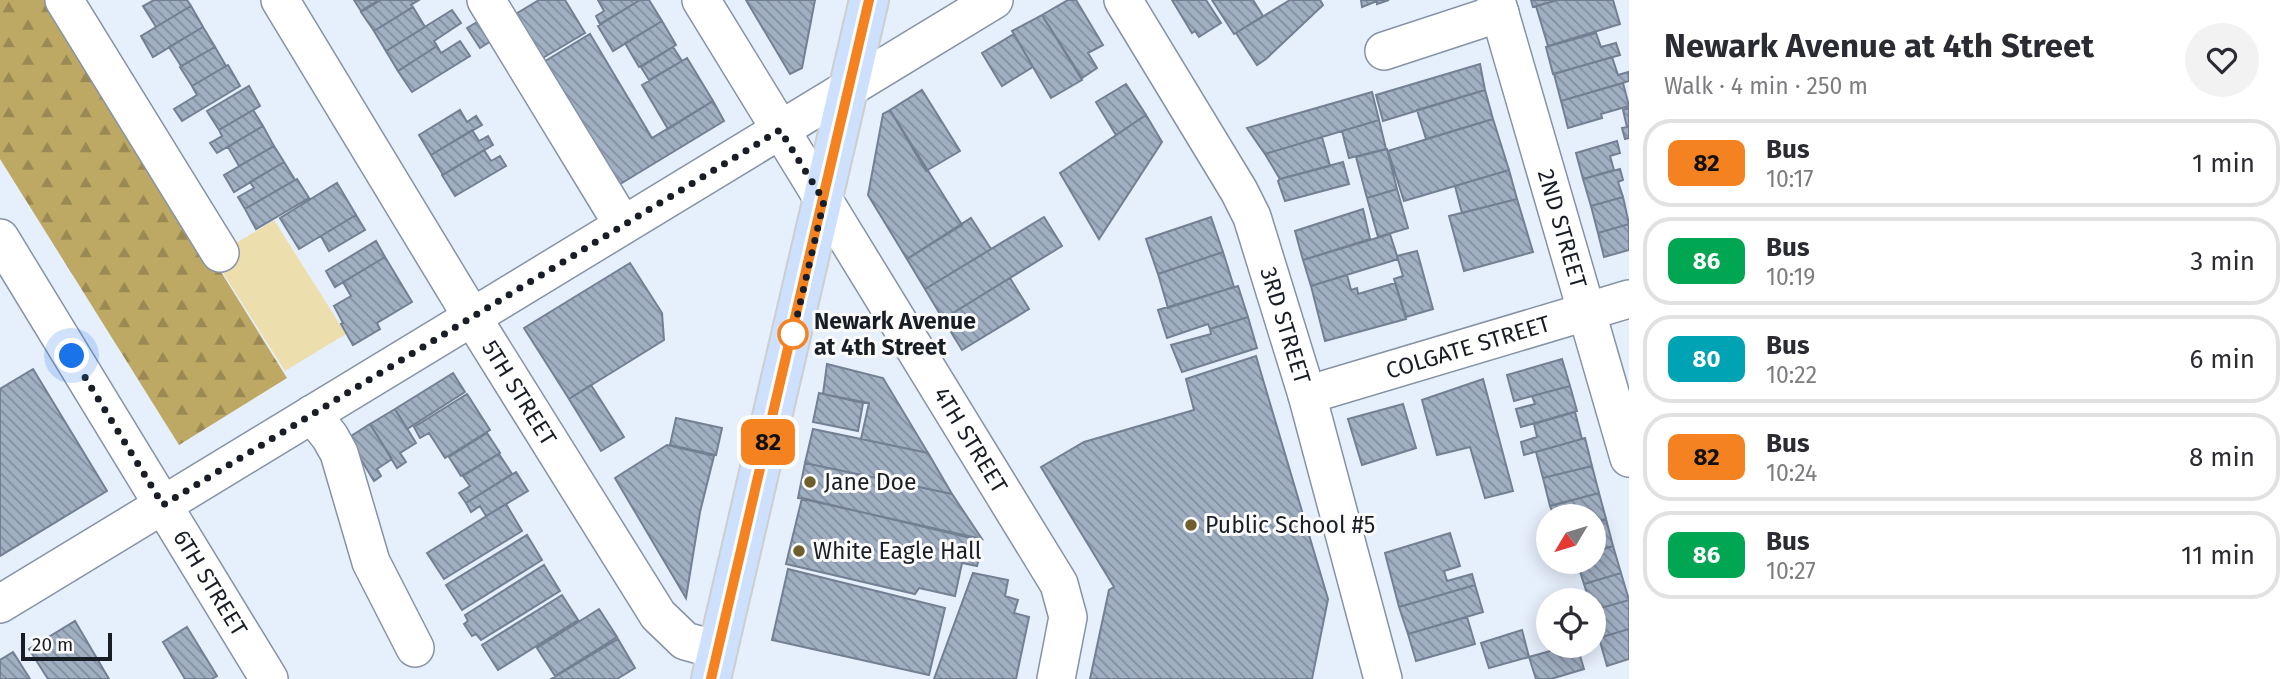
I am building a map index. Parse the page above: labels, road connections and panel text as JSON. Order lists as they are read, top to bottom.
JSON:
{
  "streets": {
    "street": [
      "2ND STREET",
      "3RD STREET",
      "COLGATE STREET",
      "5TH STREET",
      "4TH STREET",
      "6TH STREET"
    ]
  },
  "crossings": [
    ["2ND STREET", "COLGATE STREET"],
    ["3RD STREET", "COLGATE STREET"]
  ],
  "places": [
    "Newark Avenue at 4th Street",
    "Jane Doe",
    "Public School #5",
    "White Eagle Hall"
  ],
  "lines": ["bus line 82"],
  "scale_bar": "20 m",
  "north": "bottom left",
  "page": {
    "on_map": "82",
    "heading": ["Newark Avenue at 4th Street", "Walk · 4 min · 250 m"],
    "list": [
      {
        "mark": "82",
        "name": "Bus",
        "note": "10:17",
        "value": "1 min"
      },
      {
        "mark": "86",
        "name": "Bus",
        "note": "10:19",
        "value": "3 min"
      },
      {
        "mark": "80",
        "name": "Bus",
        "note": "10:22",
        "value": "6 min"
      },
      {
        "mark": "82",
        "name": "Bus",
        "note": "10:24",
        "value": "8 min"
      },
      {
        "mark": "86",
        "name": "Bus",
        "note": "10:27",
        "value": "11 min"
      }
    ],
    "scale": "20 m"
  }
}
